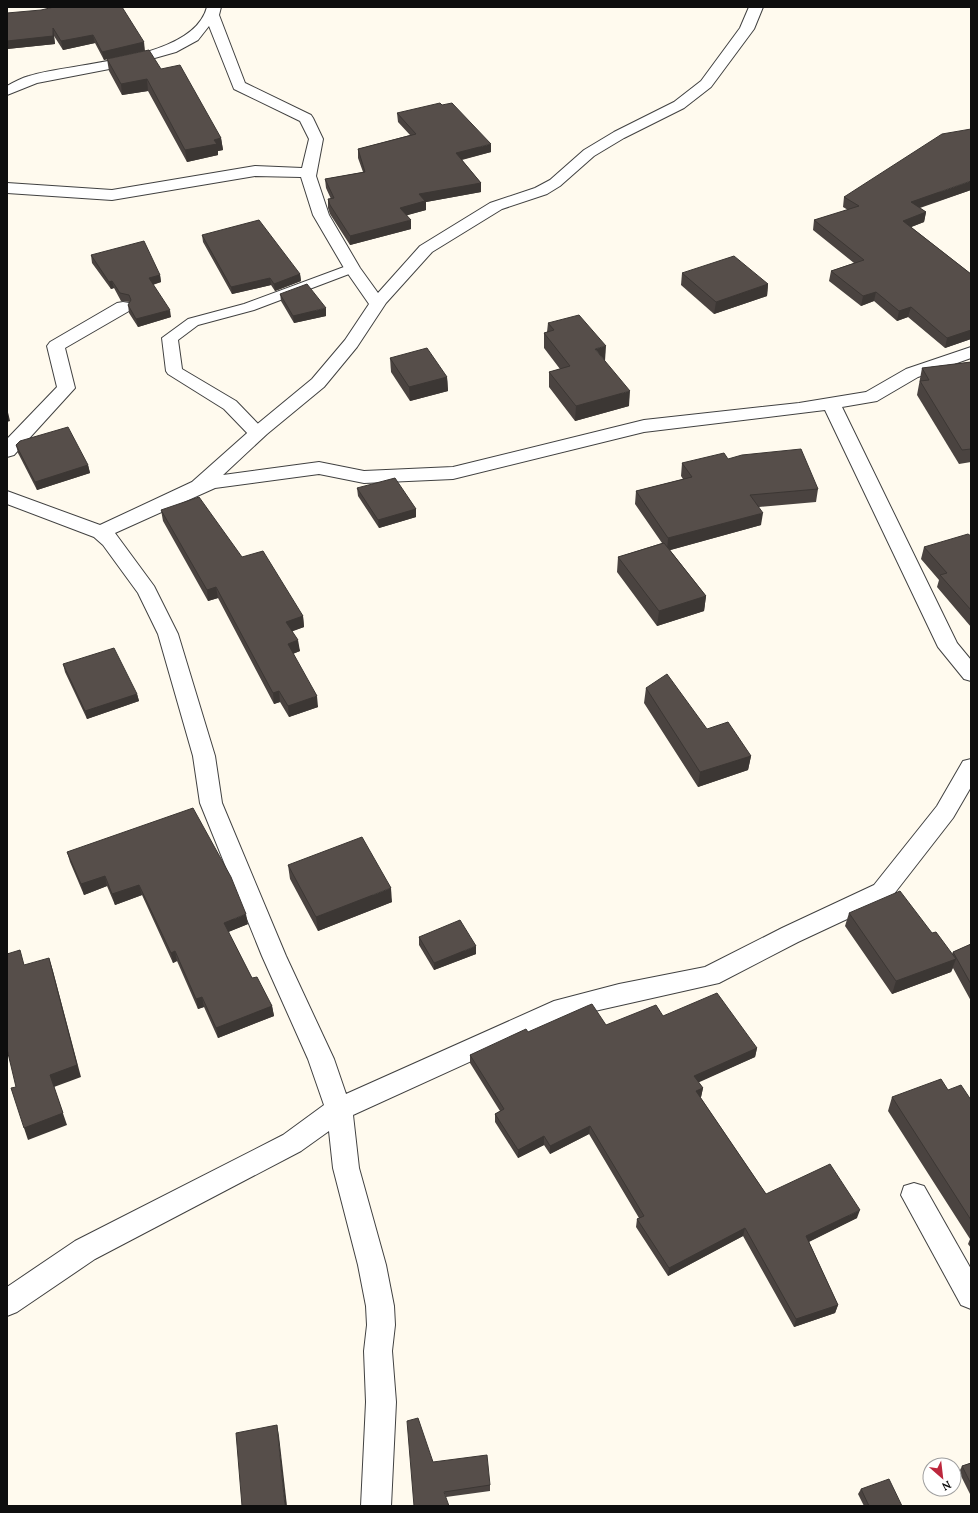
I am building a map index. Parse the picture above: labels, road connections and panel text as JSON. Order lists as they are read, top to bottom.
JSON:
{
  "north": "bottom right"
}
